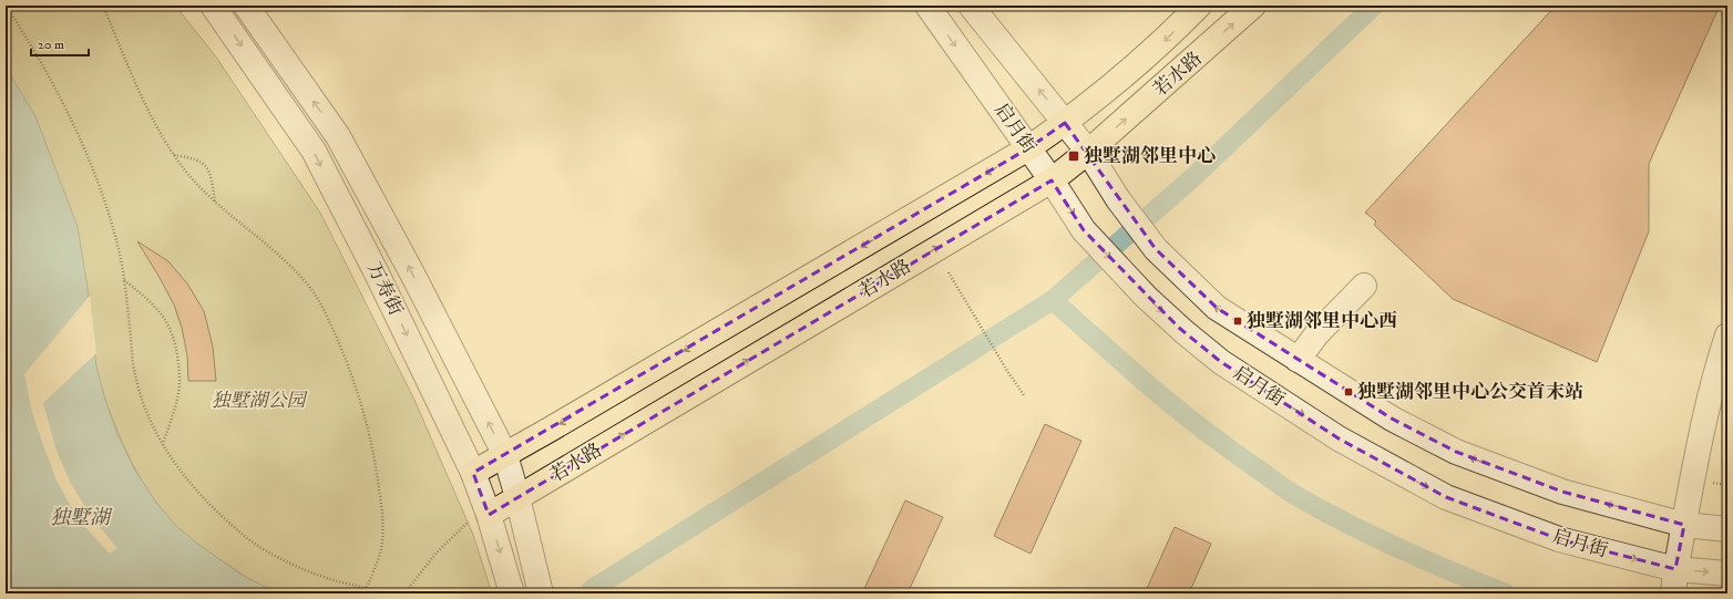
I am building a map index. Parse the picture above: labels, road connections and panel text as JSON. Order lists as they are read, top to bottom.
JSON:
{
  "streets": {
    "main road": ["若水路"],
    "street": ["启月街", "万寿街"]
  },
  "crossings": [
    ["若水路", "启月街"],
    ["若水路", "万寿街"]
  ],
  "water": ["独墅湖"],
  "parks": ["独墅湖公园"],
  "places": {
    "transit": ["独墅湖邻里中心", "独墅湖邻里中心西", "独墅湖邻里中心公交首末站"]
  },
  "scale_bar": "20 m"
}
